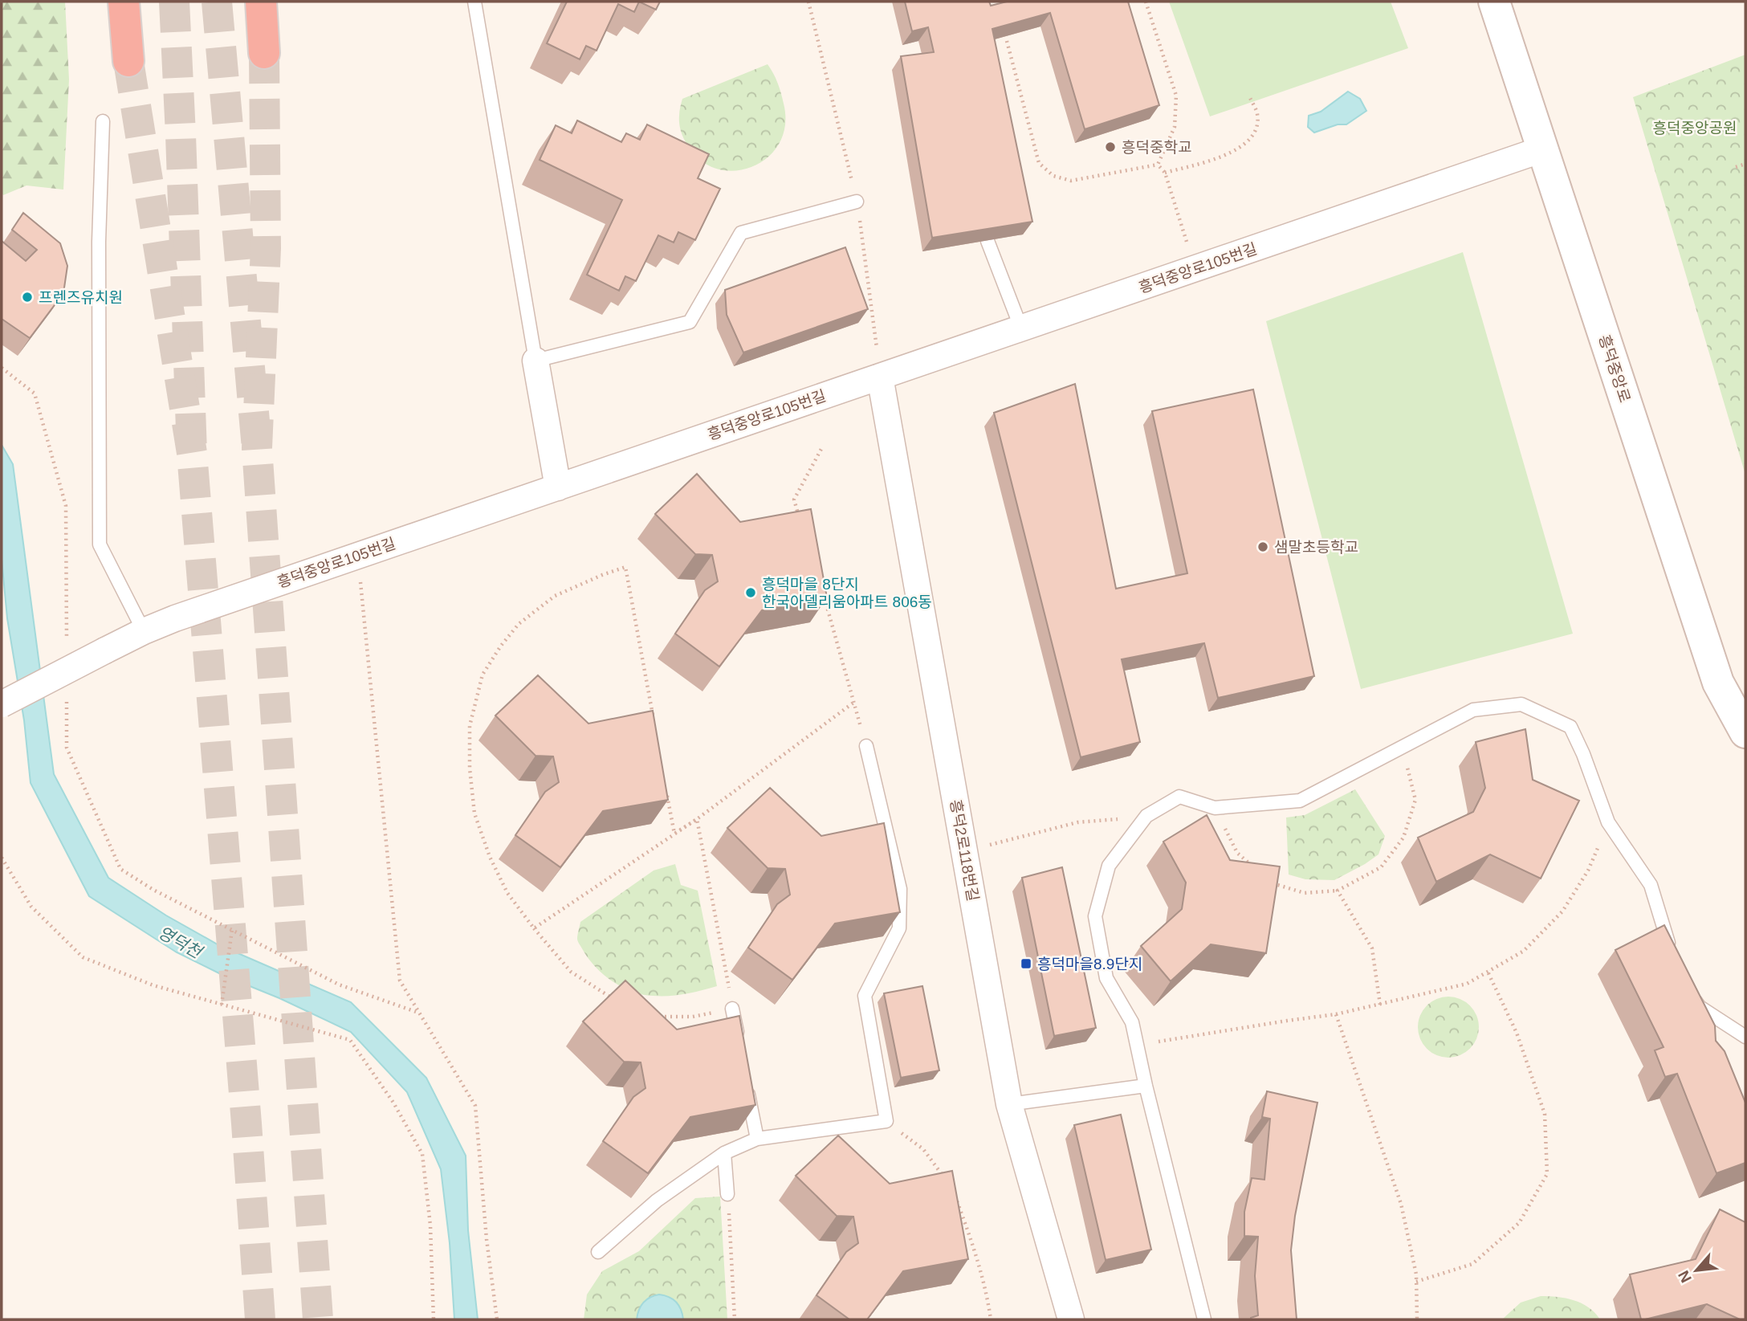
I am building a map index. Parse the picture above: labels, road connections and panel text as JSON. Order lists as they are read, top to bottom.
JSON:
{
  "streets": {
    "street": ["흥덕중앙로105번길", "흥덕중앙로", "흥덕2로118번길"]
  },
  "crossings": [
    ["흥덕중앙로105번길", "흥덕중앙로"],
    ["흥덕중앙로105번길", "흥덕2로118번길"]
  ],
  "water": ["영덕천"],
  "parks": ["흥덕중앙공원"],
  "places": {
    "other": [
      "흥덕중학교",
      "프렌즈유치원",
      "샘말초등학교",
      "흥덕마을 8단지 한국아델리움아파트 806동"
    ],
    "transit": ["흥덕마을8.9단지"]
  },
  "north": "bottom left"
}
